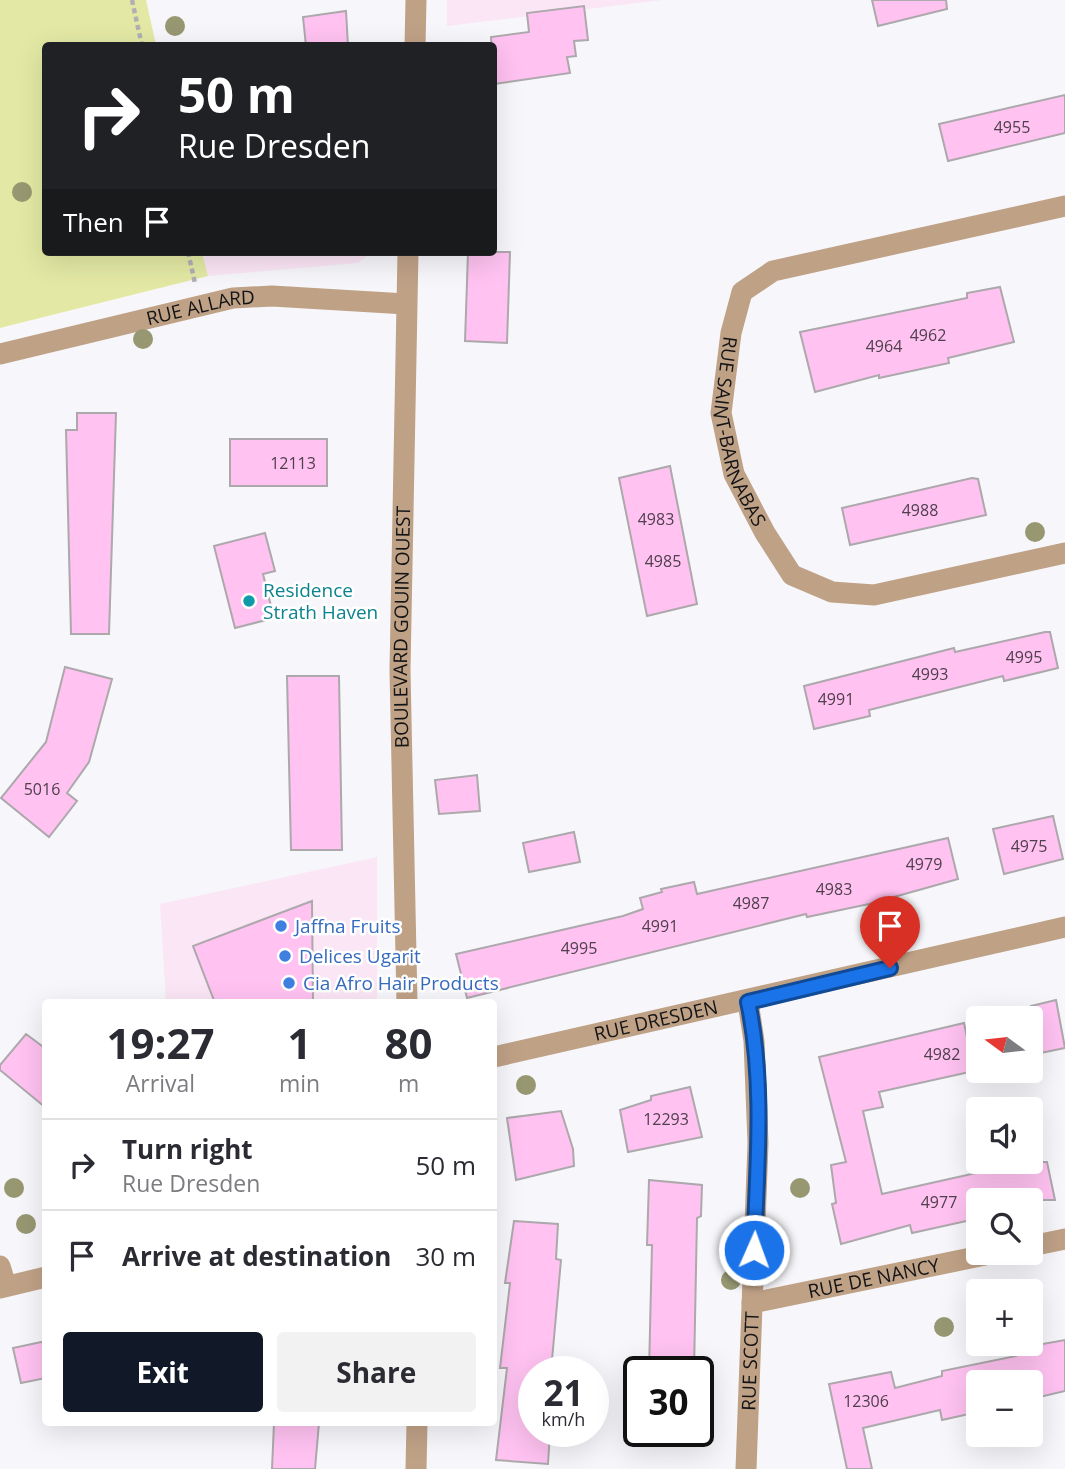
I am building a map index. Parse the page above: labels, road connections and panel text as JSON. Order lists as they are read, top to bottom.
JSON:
{
  "streets": {
    "street": [
      "RUE ALLARD",
      "RUE SAINT-BARNABAS",
      "BOULEVARD GOUIN OUEST",
      "RUE DRESDEN",
      "RUE DE NANCY",
      "RUE SCOTT"
    ]
  },
  "crossings": [
    ["RUE ALLARD", "BOULEVARD GOUIN OUEST"],
    ["RUE DRESDEN", "RUE SCOTT"],
    ["RUE DE NANCY", "RUE SCOTT"]
  ],
  "places": [
    "Residence Strath Haven",
    "Jaffna Fruits",
    "Delices Ugarit",
    "Cia Afro Hair Products"
  ],
  "house_numbers": [
    "4955",
    "4962",
    "4964",
    "12113",
    "4988",
    "4983",
    "4985",
    "4995",
    "4993",
    "4991",
    "5016",
    "4975",
    "4979",
    "4983",
    "4987",
    "4991",
    "4995",
    "4982",
    "12293",
    "4977",
    "12306"
  ],
  "north": "left",
  "page": {
    "turn": ["50 m", "Rue Dresden"],
    "then": "Then",
    "eta": [
      "19:27",
      "Arrival",
      "1",
      "min",
      "80",
      "m"
    ],
    "map_buttons": ["+", "−"],
    "list": [
      {
        "name": "Turn right",
        "note": "Rue Dresden",
        "value": "50 m"
      },
      {
        "name": "Arrive at destination",
        "value": "30 m"
      }
    ],
    "buttons": ["Exit", "Share"],
    "speed": "21 km/h",
    "limit": "30"
  }
}
